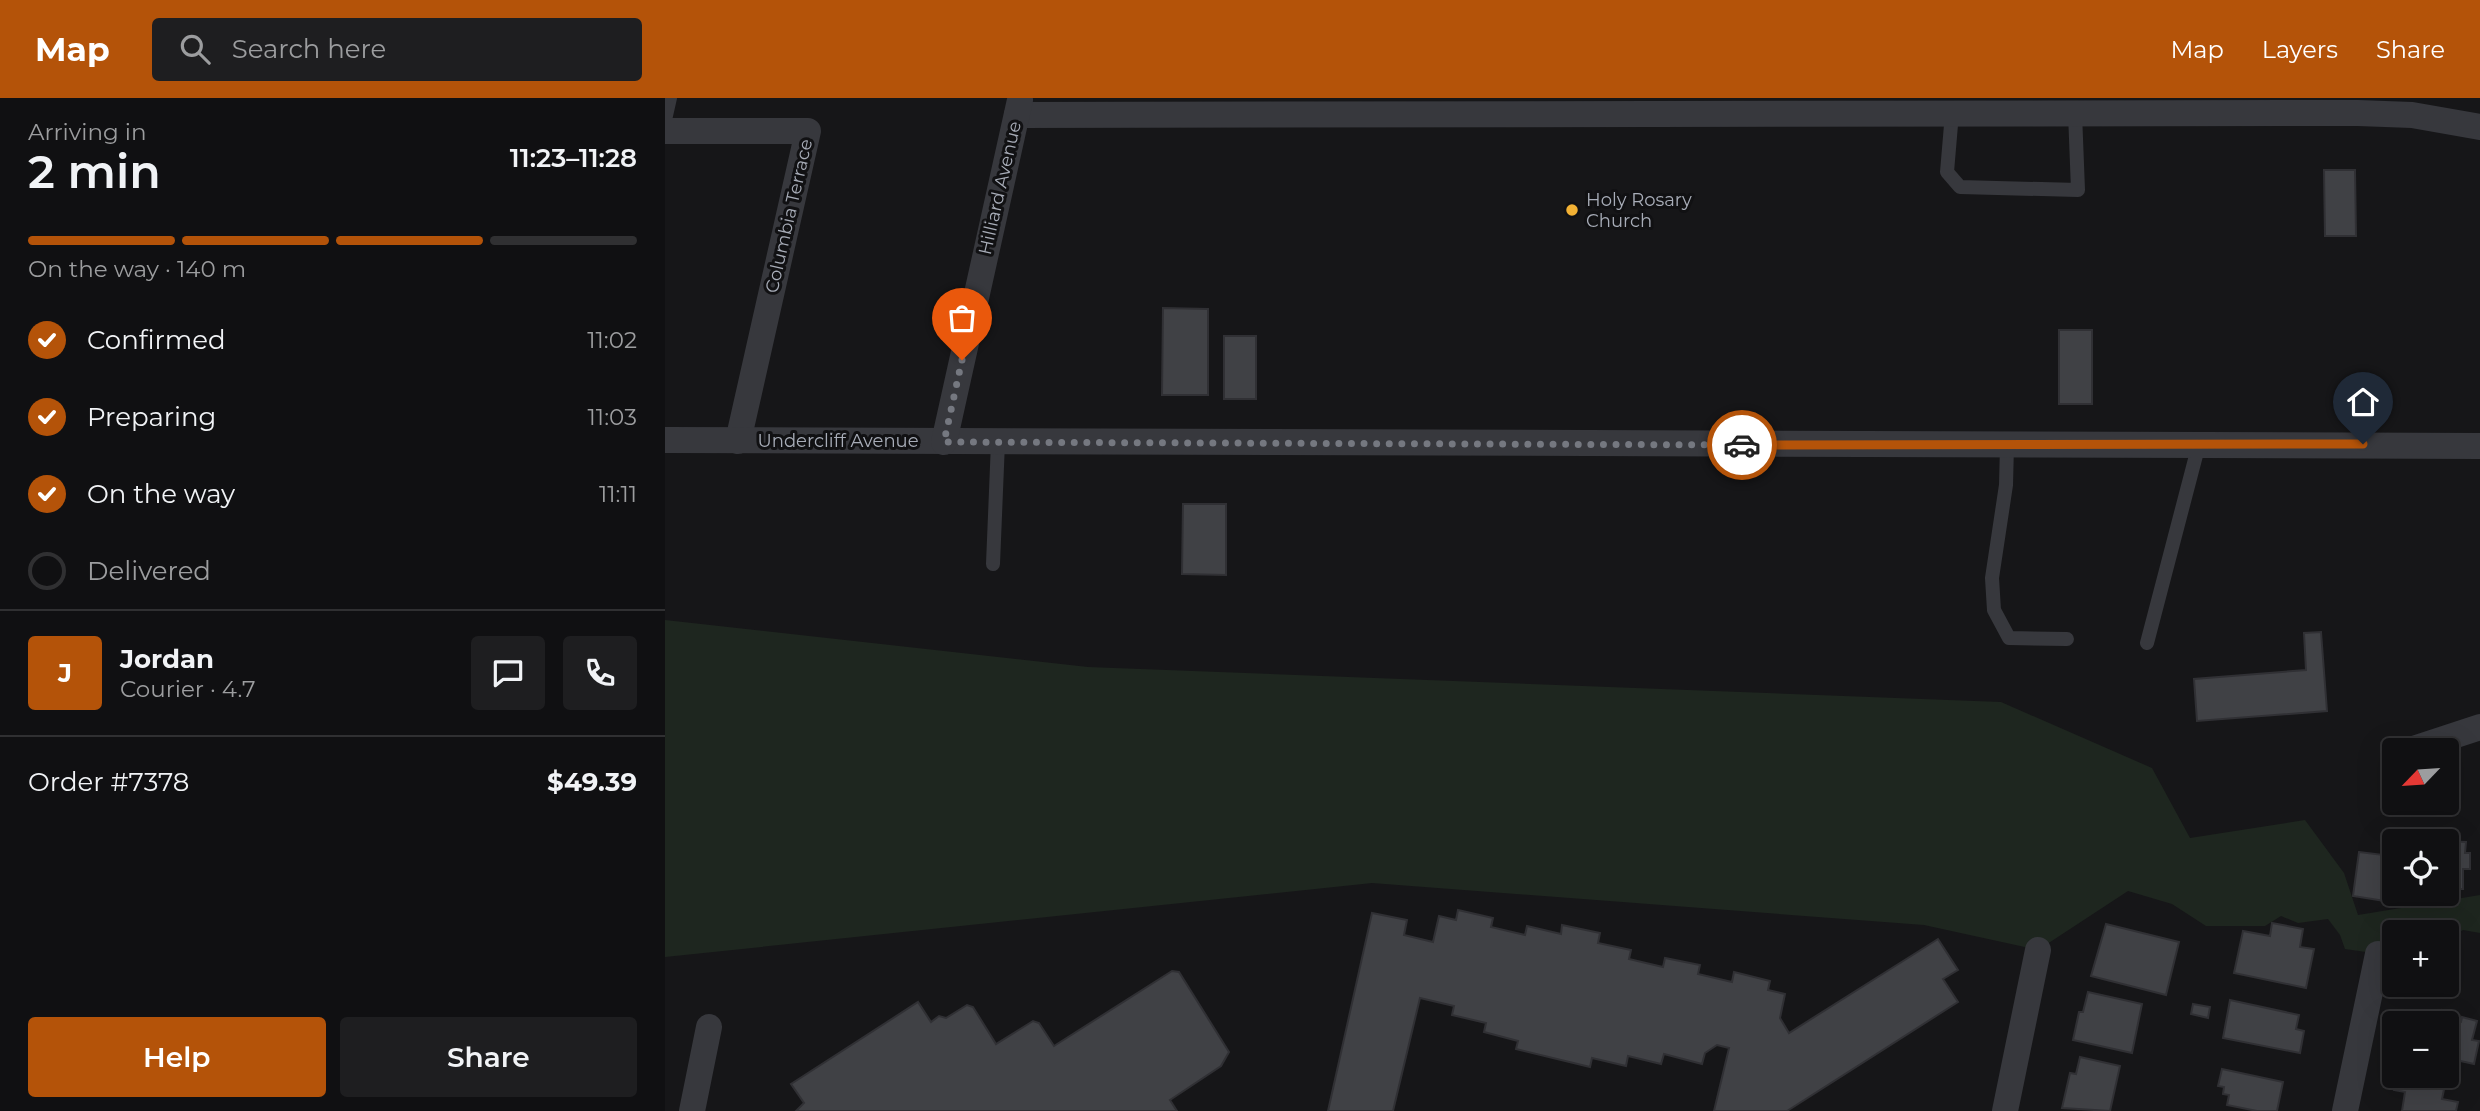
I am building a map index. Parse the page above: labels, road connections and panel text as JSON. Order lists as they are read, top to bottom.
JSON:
{
  "streets": {
    "street": ["Hilliard Avenue", "Columbia Terrace", "Undercliff Avenue"]
  },
  "crossings": [
    ["Hilliard Avenue", "Undercliff Avenue"],
    ["Columbia Terrace", "Undercliff Avenue"]
  ],
  "places": ["Holy Rosary Church"],
  "north": "bottom left",
  "page": {
    "header": "Map",
    "search": "Search here",
    "nav": ["Map", "Layers", "Share"],
    "heading": ["2 min", "Arriving in", "11:23–11:28"],
    "panel": [
      "Jordan",
      "Courier · 4.7",
      "Order #7378",
      "$49.39"
    ],
    "bar": "On the way · 140 m",
    "list": [
      ["Confirmed", "11:02"],
      ["Preparing", "11:03"],
      ["On the way", "11:11"],
      "Delivered"
    ],
    "round": "J",
    "map_buttons": ["+", "−"],
    "buttons": ["Help", "Share"]
  }
}
